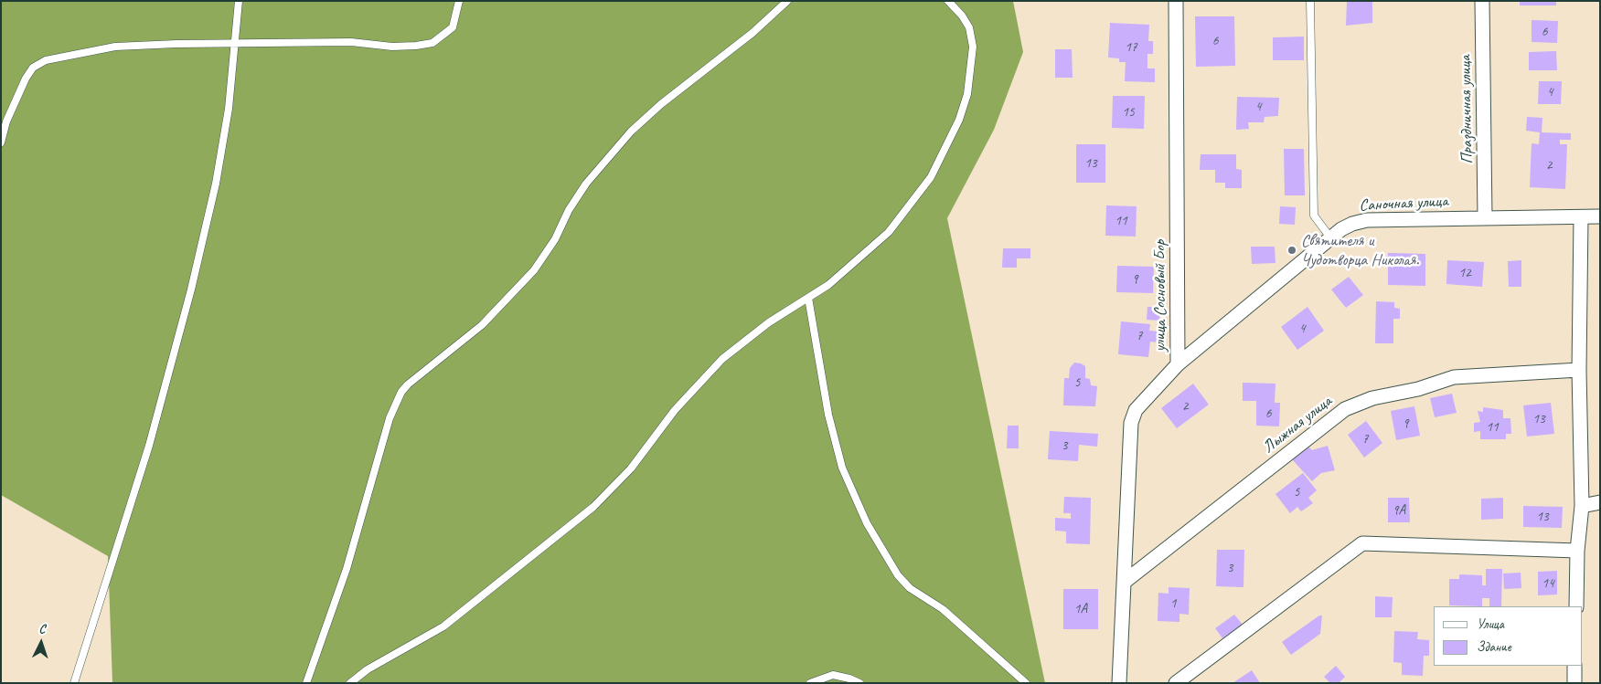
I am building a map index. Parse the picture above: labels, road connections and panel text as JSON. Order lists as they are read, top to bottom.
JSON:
{
  "streets": {
    "street": [
      "Праздничная улица",
      "Саночная улица",
      "улица Сосновый Бор",
      "Лыжная улица"
    ]
  },
  "crossings": [
    ["Праздничная улица", "Саночная улица"],
    ["Саночная улица", "улица Сосновый Бор"],
    ["улица Сосновый Бор", "Лыжная улица"]
  ],
  "places": ["Святителя и Чудотворца Николая."],
  "house_numbers": [
    "6",
    "6",
    "17",
    "4",
    "4",
    "15",
    "13",
    "2",
    "11",
    "12",
    "9",
    "4",
    "7",
    "5",
    "2",
    "6",
    "13",
    "9",
    "11",
    "7",
    "3",
    "5",
    "9А",
    "13",
    "3",
    "14",
    "1",
    "1А"
  ],
  "legend": ["Улица", "Здание"],
  "north": "top"
}
